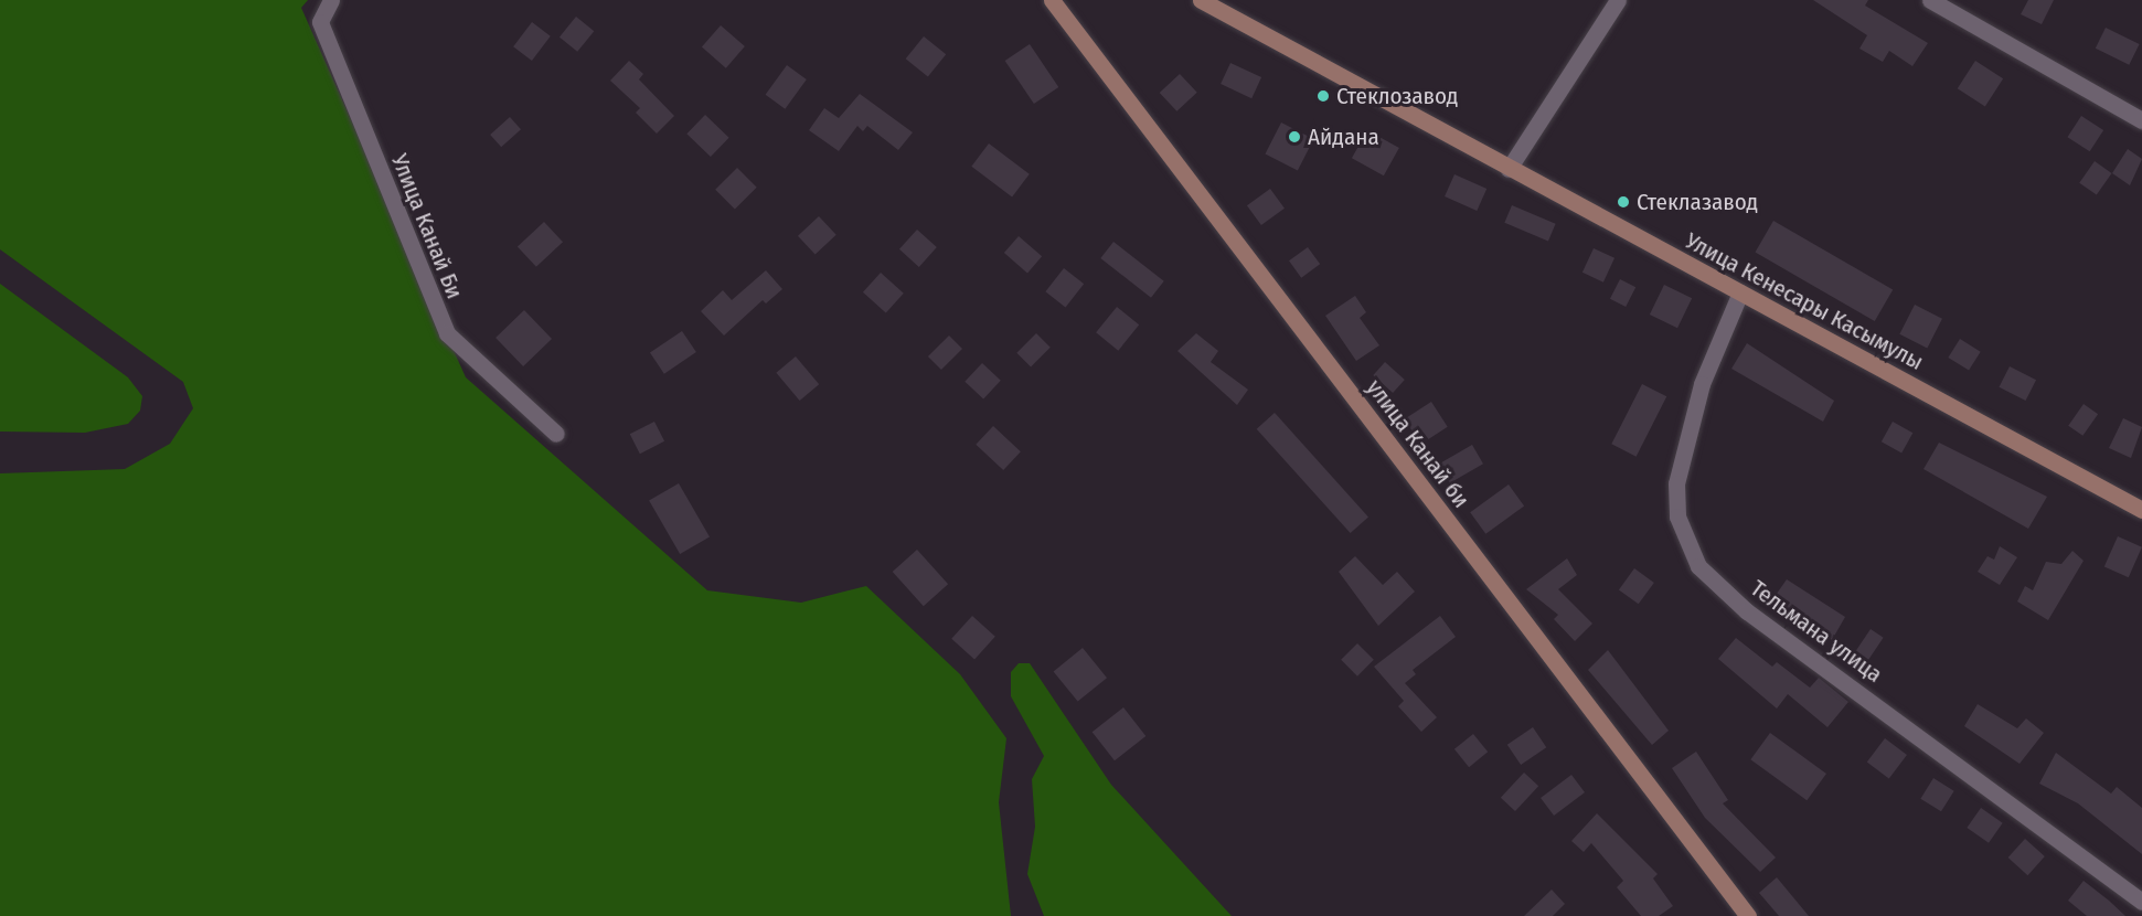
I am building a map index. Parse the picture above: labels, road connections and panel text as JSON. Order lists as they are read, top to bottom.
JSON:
{
  "streets": {
    "main road": ["Улица Кенесары Касымулы", "улица Канай би"],
    "street": ["Улица Канай Би", "Тельмана улица"]
  },
  "crossings": [
    ["Улица Кенесары Касымулы", "Тельмана улица"]
  ],
  "places": ["Стеклозавод", "Айдана", "Стеклазавод"]
}
